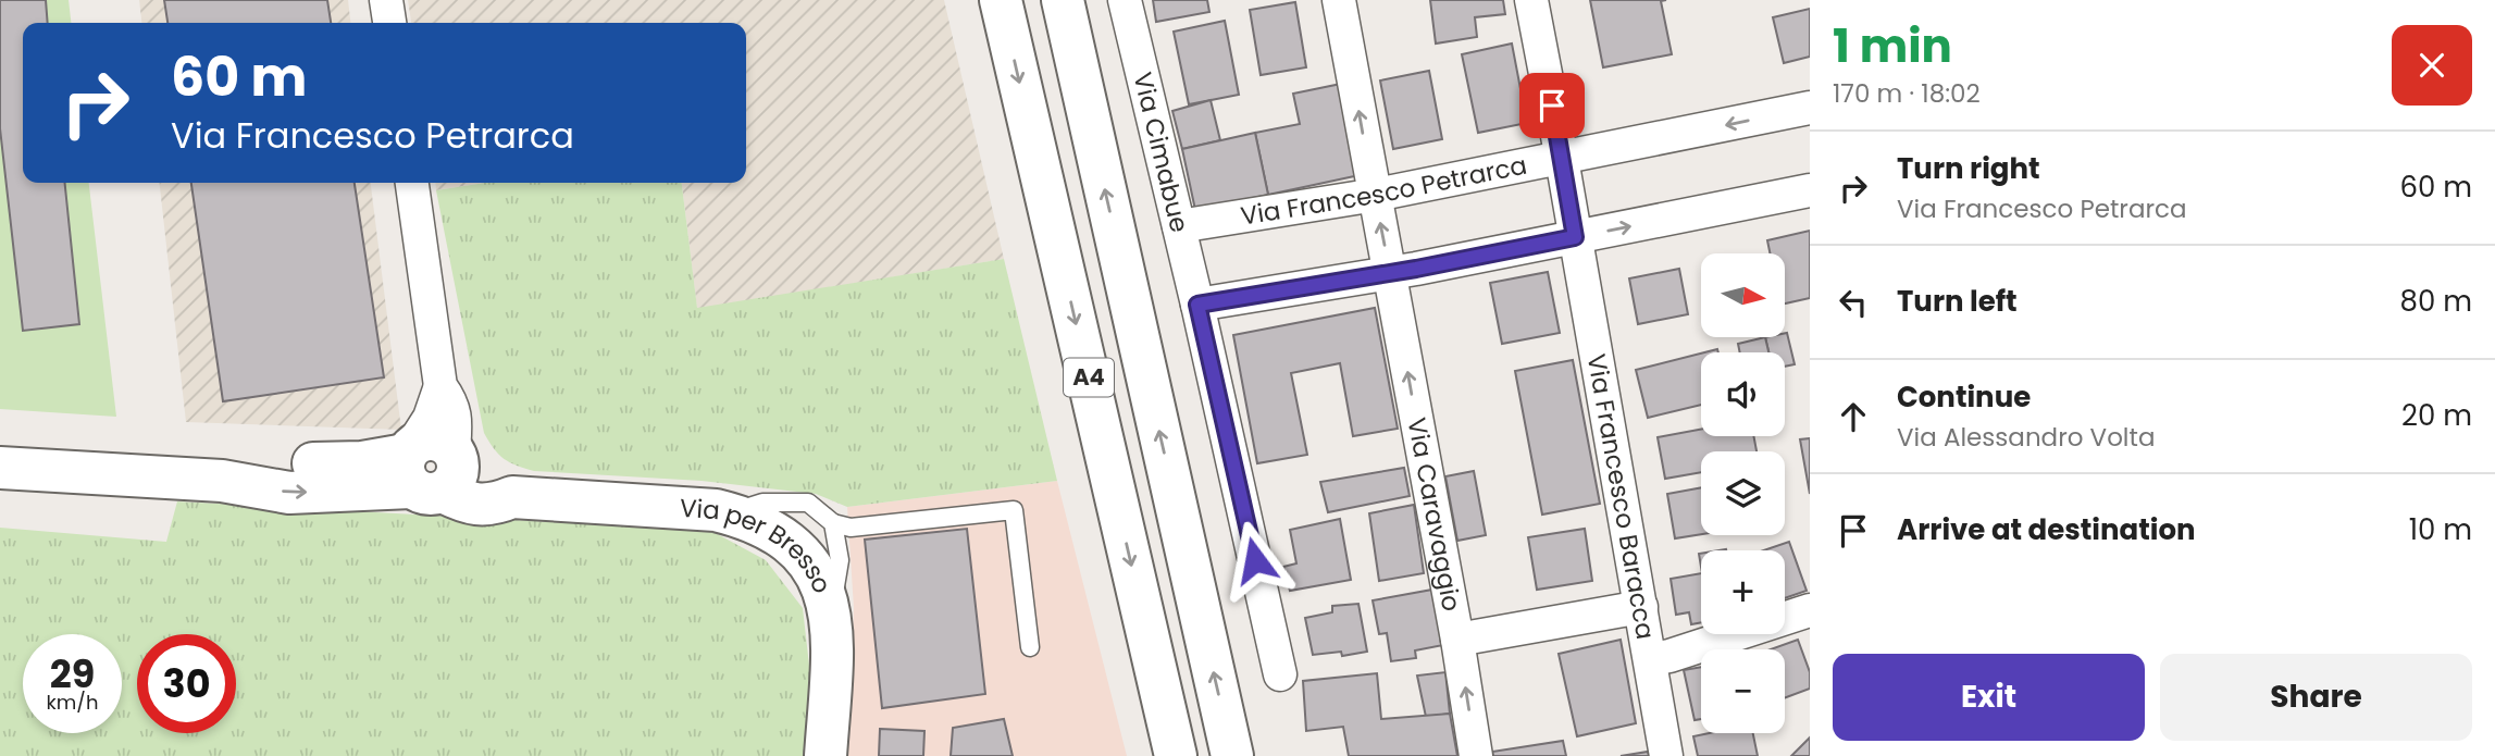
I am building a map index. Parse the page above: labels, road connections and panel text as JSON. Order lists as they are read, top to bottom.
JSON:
{
  "streets": {
    "main road": ["A4", "Via per Bresso"],
    "street": [
      "Via Cimabue",
      "Via Francesco Petrarca",
      "Via Francesco Baracca",
      "Via Caravaggio"
    ]
  },
  "crossings": [
    ["Via Cimabue", "Via Francesco Petrarca"],
    ["Via Francesco Petrarca", "Via Francesco Baracca"],
    ["Via Francesco Petrarca", "Via Caravaggio"]
  ],
  "one_way": ["Via Caravaggio"],
  "north": "right",
  "page": {
    "heading": ["1 min", "170 m · 18:02"],
    "turn": ["60 m", "Via Francesco Petrarca"],
    "list": [
      {
        "name": "Turn right",
        "note": "Via Francesco Petrarca",
        "value": "60 m"
      },
      {
        "name": "Turn left",
        "value": "80 m"
      },
      {
        "name": "Continue",
        "note": "Via Alessandro Volta",
        "value": "20 m"
      },
      {
        "name": "Arrive at destination",
        "value": "10 m"
      }
    ],
    "map_buttons": ["+", "−"],
    "speed": "29 km/h",
    "limit": "30",
    "buttons": ["Exit", "Share"]
  }
}
